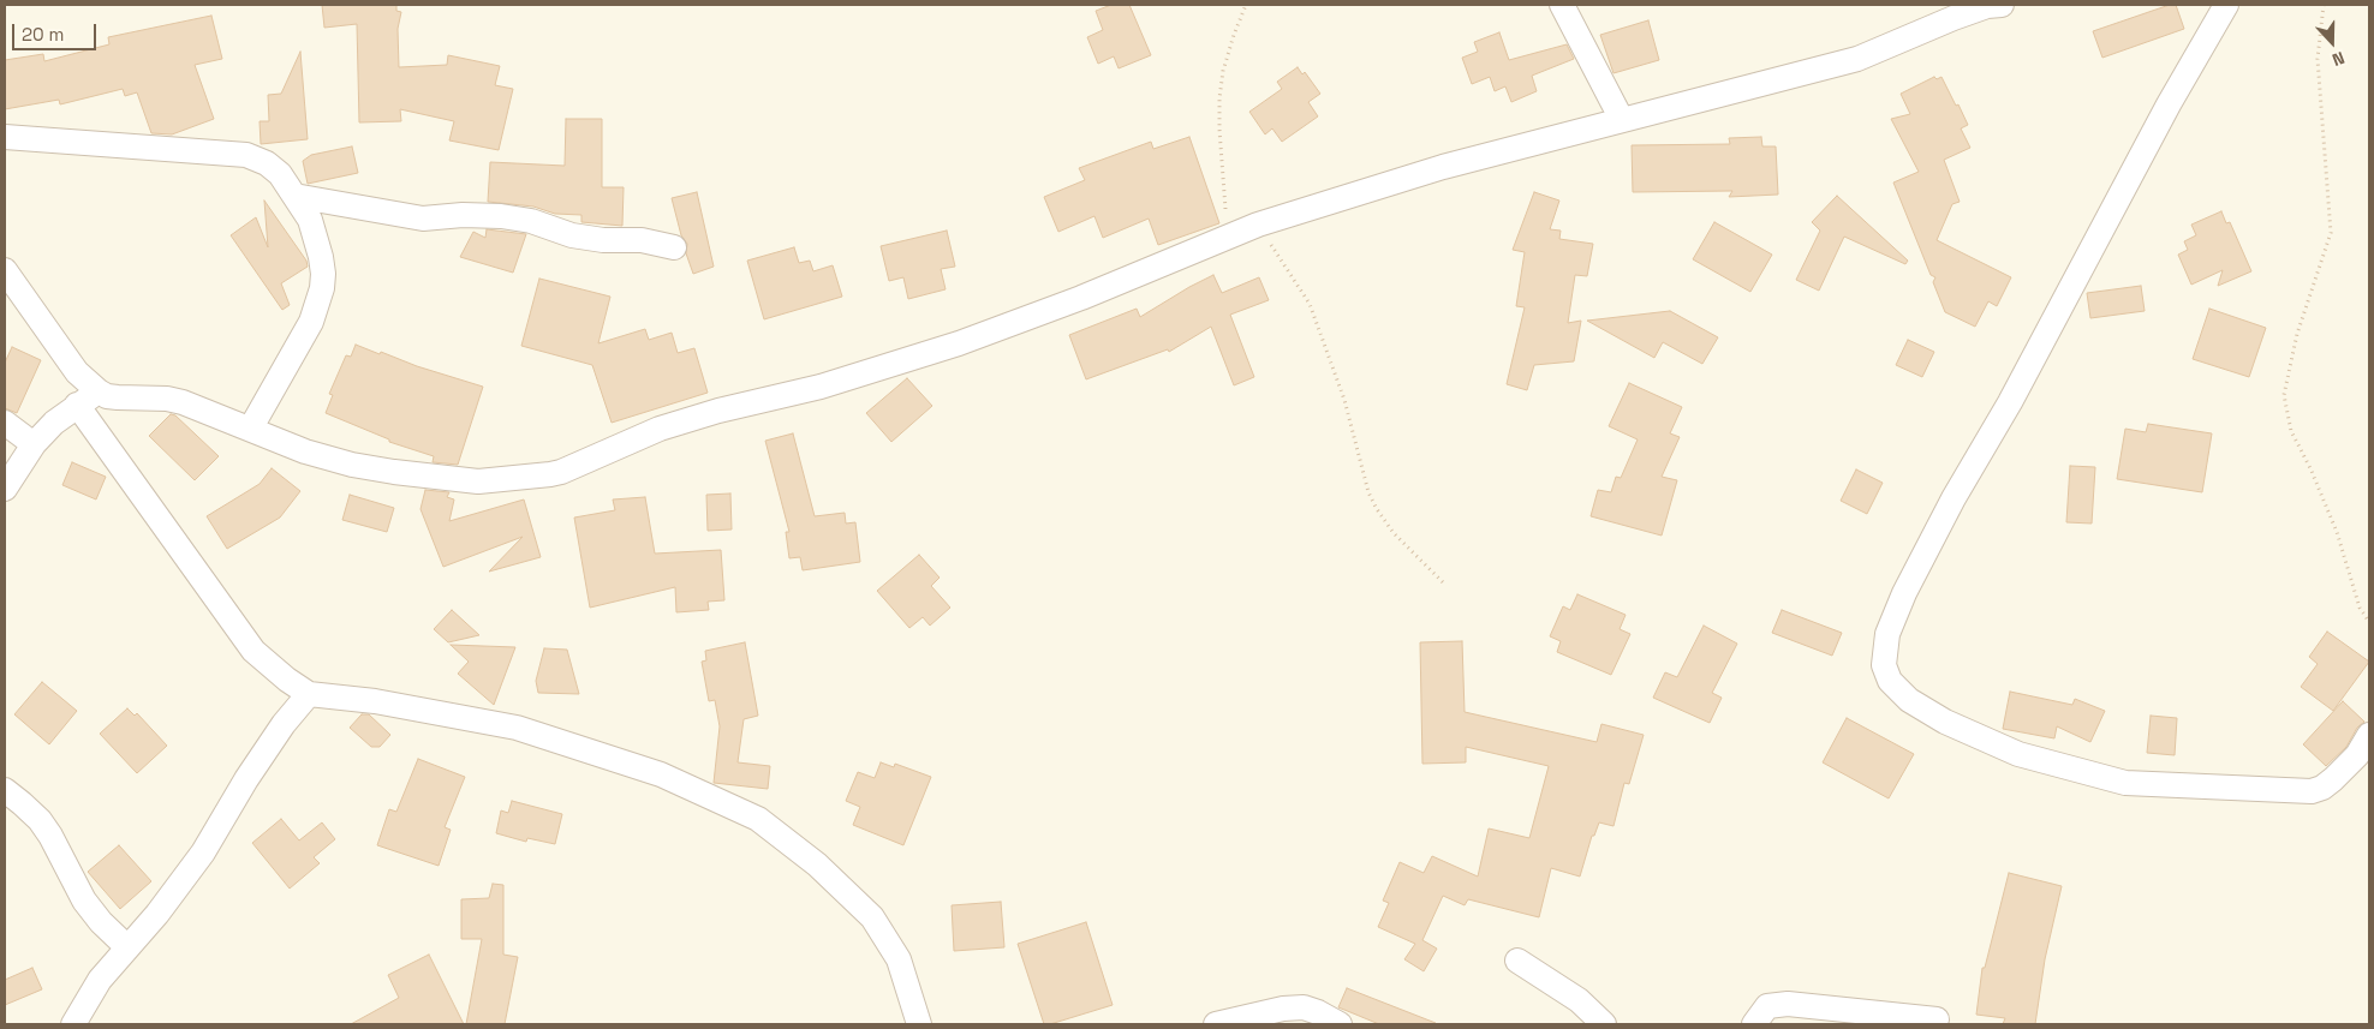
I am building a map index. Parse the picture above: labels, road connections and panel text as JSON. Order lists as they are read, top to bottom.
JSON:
{
  "scale_bar": "20 m",
  "north": "bottom"
}
